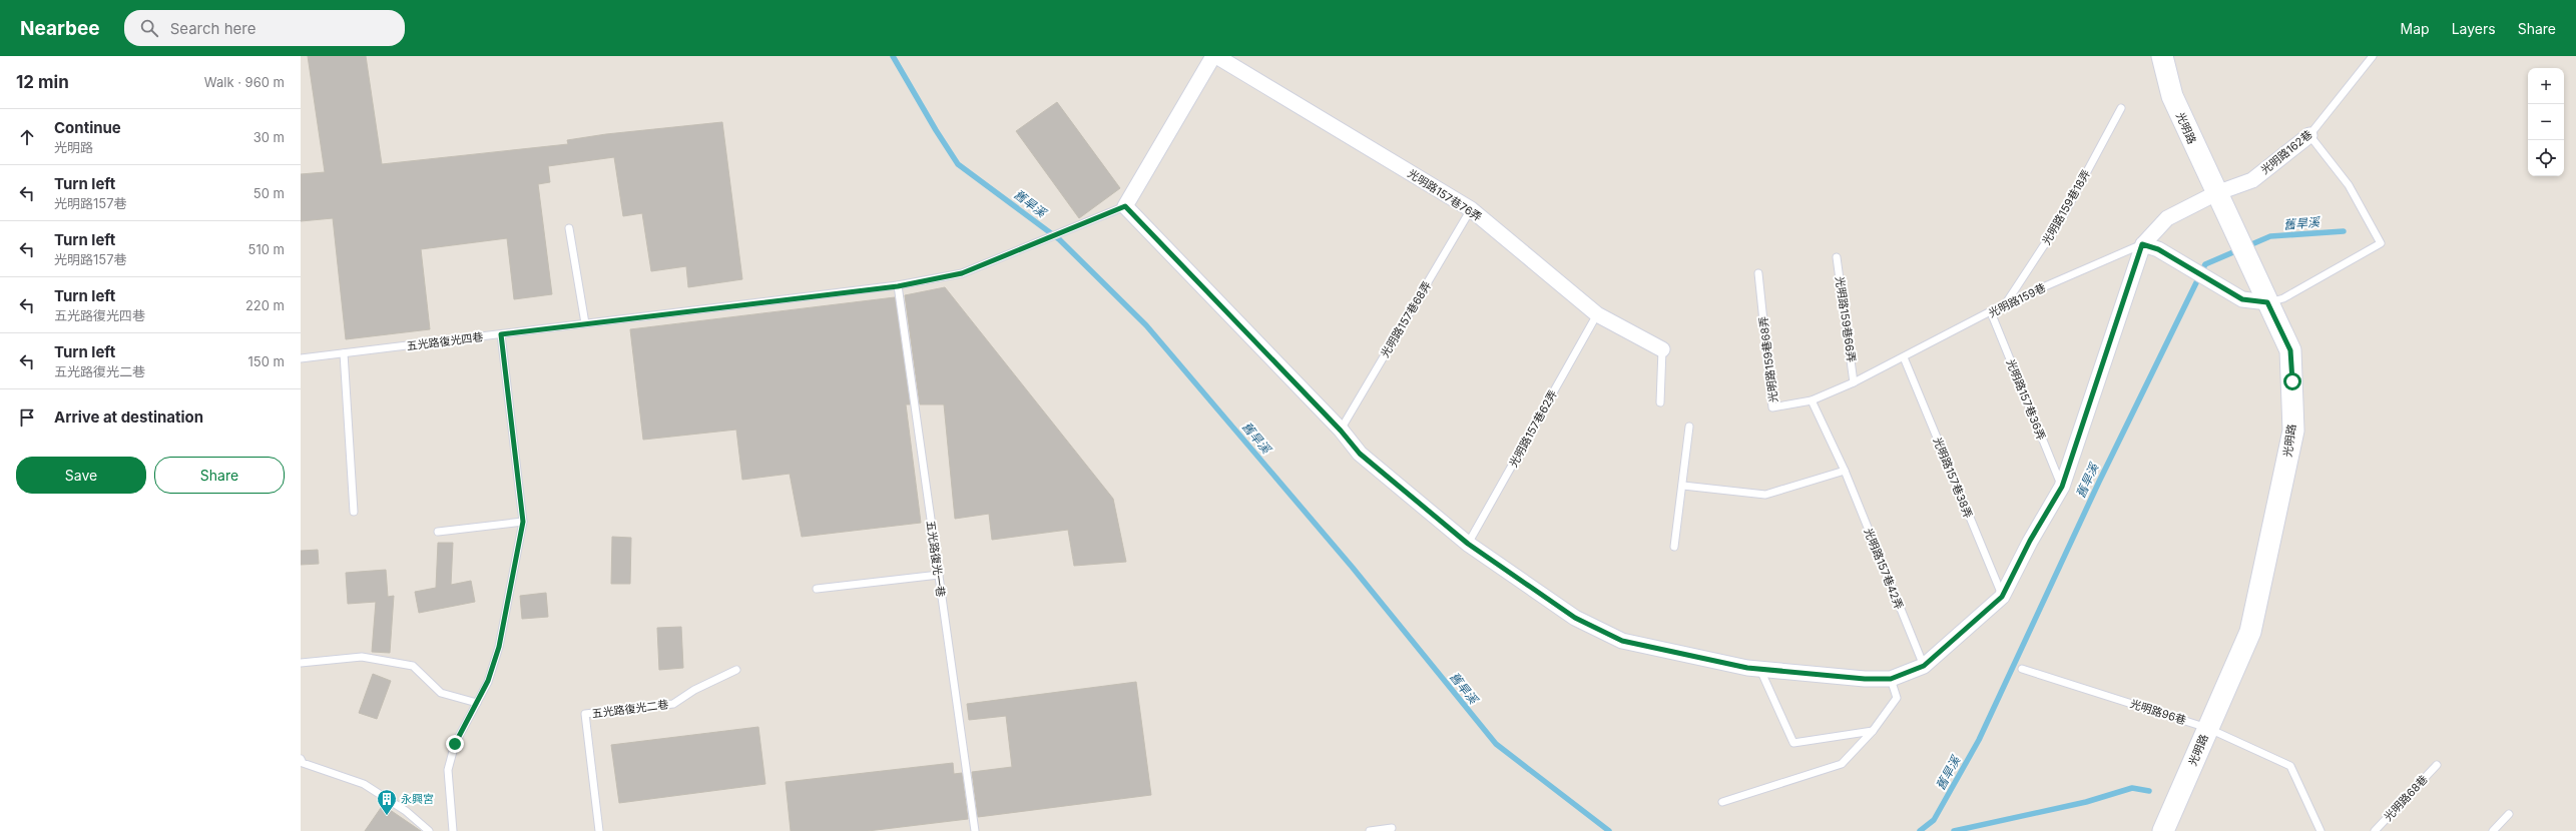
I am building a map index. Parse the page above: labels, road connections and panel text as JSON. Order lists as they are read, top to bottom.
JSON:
{
  "streets": {
    "street": [
      "光明路",
      "光明路162巷",
      "光明路157巷76弄",
      "光明路159巷"
    ],
    "lane": [
      "光明路159巷18弄",
      "光明路157巷68弄",
      "光明路159巷66弄",
      "五光路復光四巷",
      "光明路159巷68弄",
      "光明路157巷36弄",
      "光明路157巷62弄",
      "光明路157巷38弄",
      "五光路復光一巷",
      "光明路157巷42弄",
      "五光路復光二巷",
      "光明路96巷",
      "光明路68巷"
    ]
  },
  "crossings": [
    ["光明路", "光明路162巷"],
    ["光明路", "光明路159巷"],
    ["光明路", "光明路96巷"],
    ["光明路162巷", "光明路159巷"],
    ["光明路157巷76弄", "光明路157巷68弄"],
    ["光明路157巷76弄", "光明路157巷62弄"],
    ["光明路159巷18弄", "光明路159巷"],
    ["光明路159巷", "光明路159巷66弄"],
    ["光明路159巷", "光明路159巷68弄"],
    ["光明路159巷", "光明路157巷36弄"],
    ["光明路159巷", "光明路157巷38弄"],
    ["光明路159巷", "光明路157巷42弄"],
    ["五光路復光四巷", "五光路復光一巷"],
    ["光明路159巷68弄", "光明路157巷42弄"]
  ],
  "water": ["舊旱溪"],
  "places": {
    "building": ["永興宮"]
  },
  "page": {
    "header": "Nearbee",
    "search": "Search here",
    "nav": ["Map", "Layers", "Share"],
    "heading": ["12 min", "Walk · 960 m"],
    "map_buttons": ["+", "−"],
    "list": [
      ["Continue", "光明路", "30 m"],
      ["Turn left", "光明路157巷", "50 m"],
      ["Turn left", "光明路157巷", "510 m"],
      ["Turn left", "五光路復光四巷", "220 m"],
      ["Turn left", "五光路復光二巷", "150 m"],
      "Arrive at destination"
    ],
    "buttons": ["Save", "Share"]
  }
}
